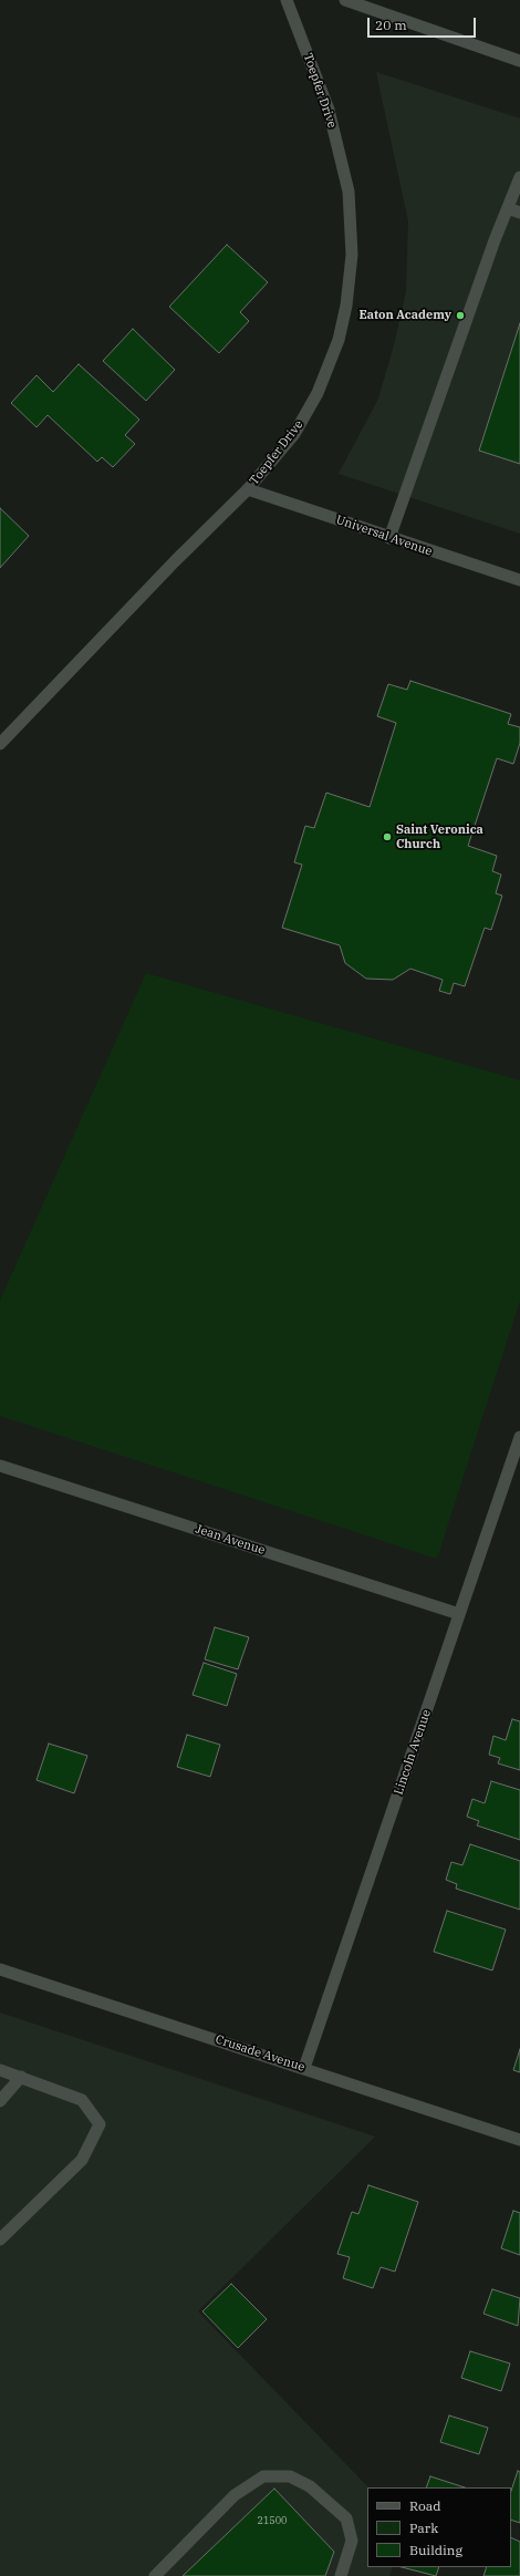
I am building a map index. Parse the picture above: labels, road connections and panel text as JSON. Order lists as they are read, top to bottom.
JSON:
{
  "streets": {
    "street": [
      "Toepfer Drive",
      "Universal Avenue",
      "Jean Avenue",
      "Lincoln Avenue",
      "Crusade Avenue"
    ]
  },
  "crossings": [
    ["Toepfer Drive", "Universal Avenue"],
    ["Jean Avenue", "Lincoln Avenue"],
    ["Lincoln Avenue", "Crusade Avenue"]
  ],
  "places": ["Eaton Academy", "Saint Veronica Church"],
  "house_numbers": ["21500"],
  "legend": ["Road", "Park", "Building"],
  "scale_bar": "20 m"
}
